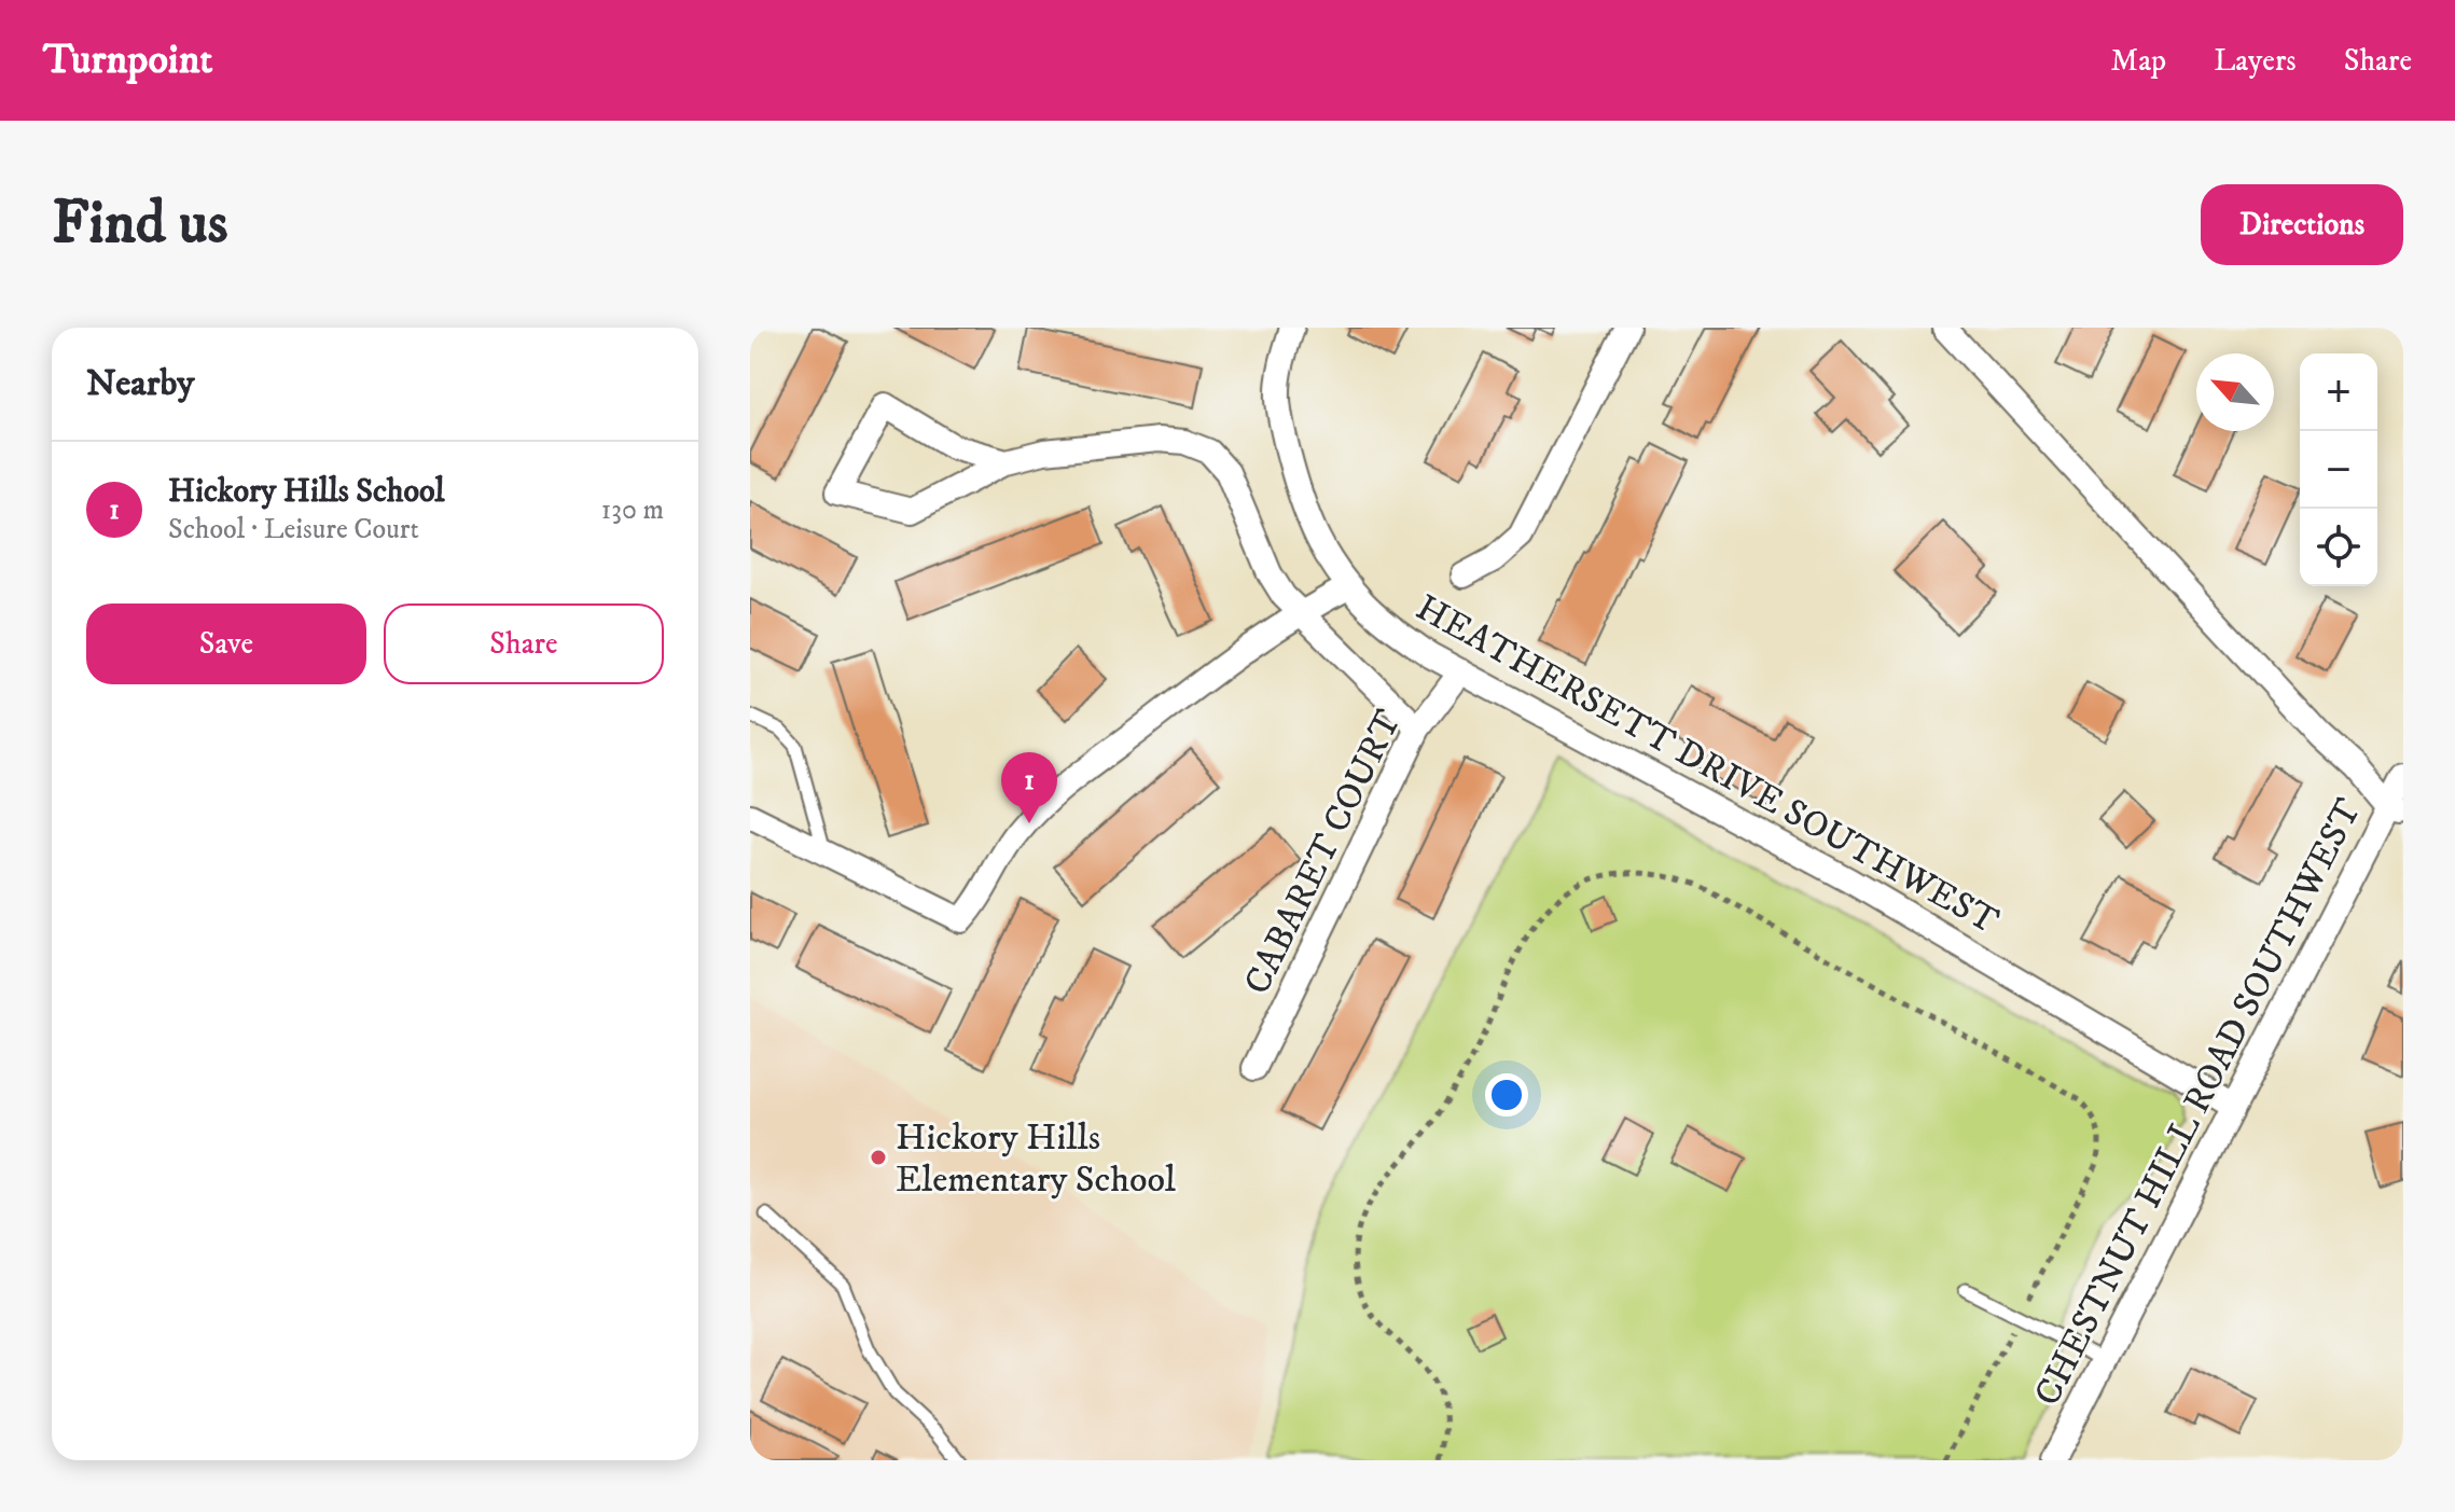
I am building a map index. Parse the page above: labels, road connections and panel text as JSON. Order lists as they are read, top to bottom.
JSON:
{
  "streets": {
    "street": ["HEATHERSETT DRIVE SOUTHWEST", "CABARET COURT", "CHESTNUT HILL ROAD SOUTHWEST"]
  },
  "crossings": [
    ["HEATHERSETT DRIVE SOUTHWEST", "CABARET COURT"],
    ["HEATHERSETT DRIVE SOUTHWEST", "CHESTNUT HILL ROAD SOUTHWEST"]
  ],
  "places": ["Hickory Hills Elementary School"],
  "north": "top left",
  "page": {
    "header": "Turnpoint",
    "nav": ["Map", "Layers", "Share"],
    "buttons": [
      "Directions",
      ["Save", "Share"]
    ],
    "title": "Find us",
    "heading": "Nearby",
    "map_buttons": ["+", "−"],
    "list": [
      {
        "mark": "1",
        "name": "Hickory Hills School",
        "note": "School · Leisure Court",
        "value": "130 m"
      }
    ],
    "pins": "1"
  }
}
